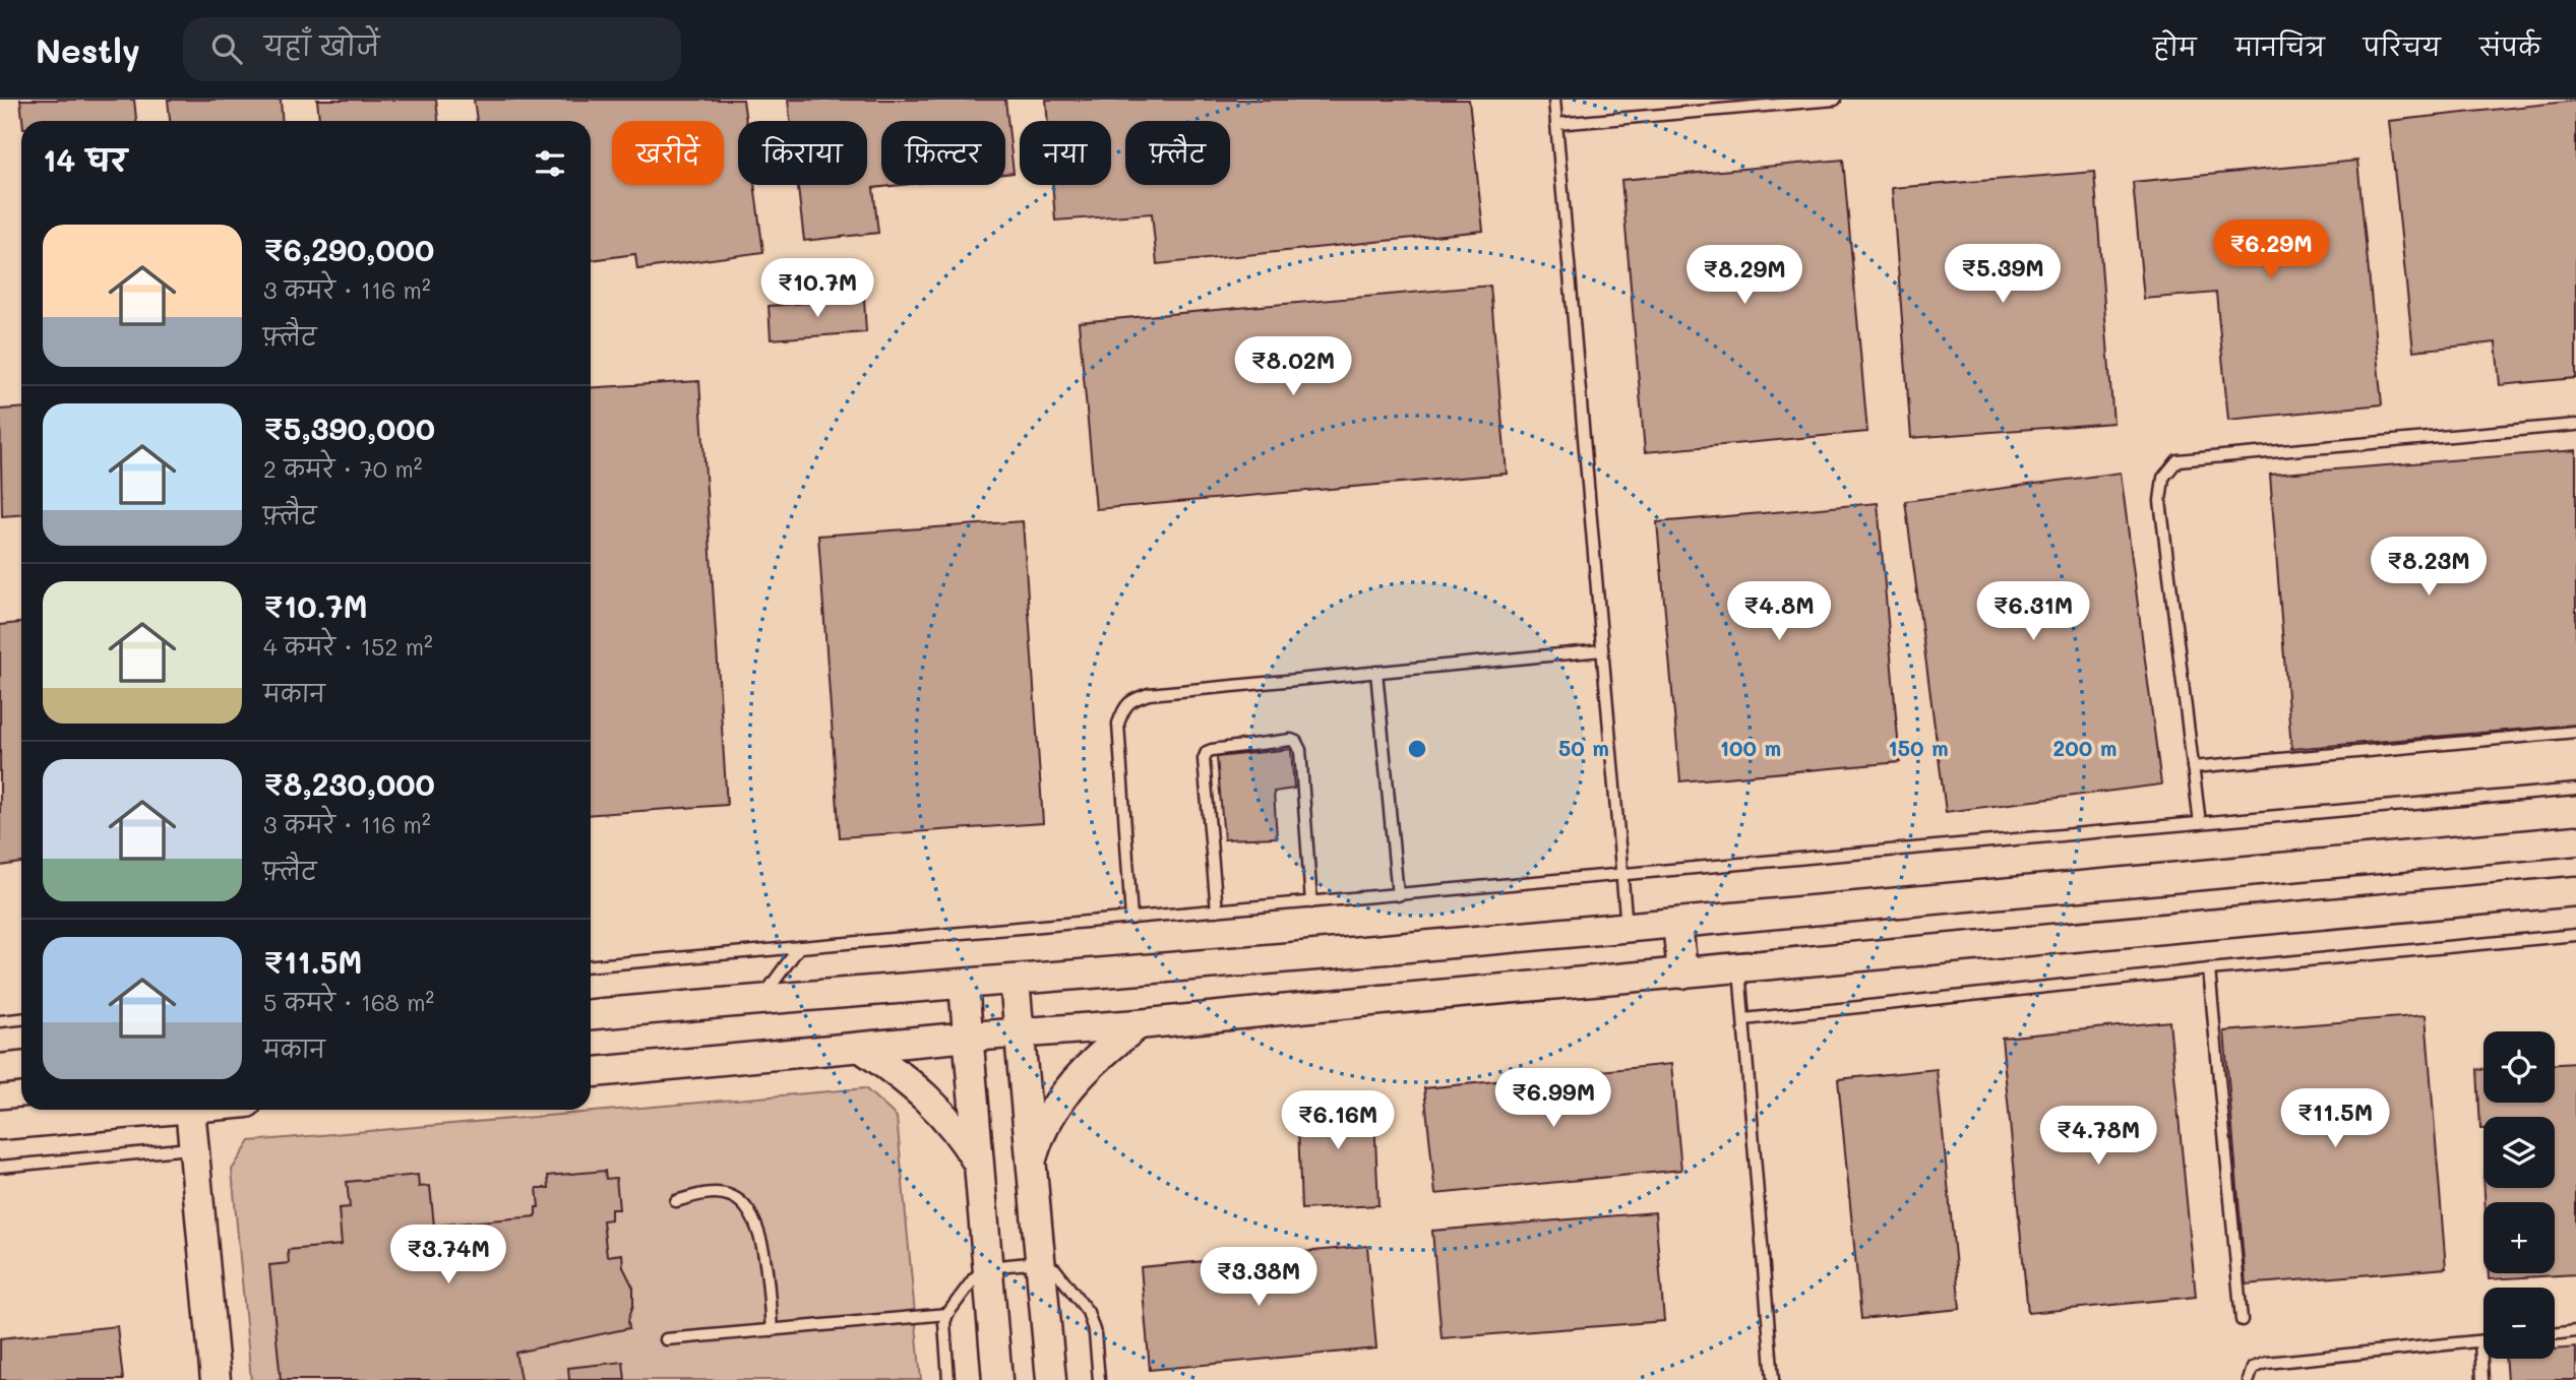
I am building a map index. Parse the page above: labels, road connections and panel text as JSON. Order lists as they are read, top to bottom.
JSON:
{
  "page": {
    "header": "Nestly",
    "search": "यहाँ खोजें",
    "nav": [
      "होम",
      "मानचित्र",
      "परिचय",
      "संपर्क"
    ],
    "chip": [
      "खरीदें",
      "किराया",
      "फ़िल्टर",
      "नया",
      "फ़्लैट"
    ],
    "heading": "14 घर",
    "list": [
      {
        "name": "₹6,290,000",
        "note": "3 कमरे · 116 m² · फ़्लैट"
      },
      {
        "name": "₹5,390,000",
        "note": "2 कमरे · 70 m² · फ़्लैट"
      },
      {
        "name": "₹10.7M",
        "note": "4 कमरे · 152 m² · मकान"
      },
      {
        "name": "₹8,230,000",
        "note": "3 कमरे · 116 m² · फ़्लैट"
      },
      {
        "name": "₹11.5M",
        "note": "5 कमरे · 168 m² · मकान"
      }
    ],
    "price": [
      "₹6.29M",
      "₹5.39M",
      "₹8.29M",
      "₹10.7M",
      "₹8.02M",
      "₹8.23M",
      "₹4.8M",
      "₹6.31M",
      "₹6.99M",
      "₹11.5M",
      "₹6.16M",
      "₹4.78M",
      "₹3.74M",
      "₹3.38M"
    ],
    "map_buttons": ["+", "−"]
  },
  "rings": [
    "50 m",
    "100 m",
    "150 m",
    "200 m"
  ]
}
